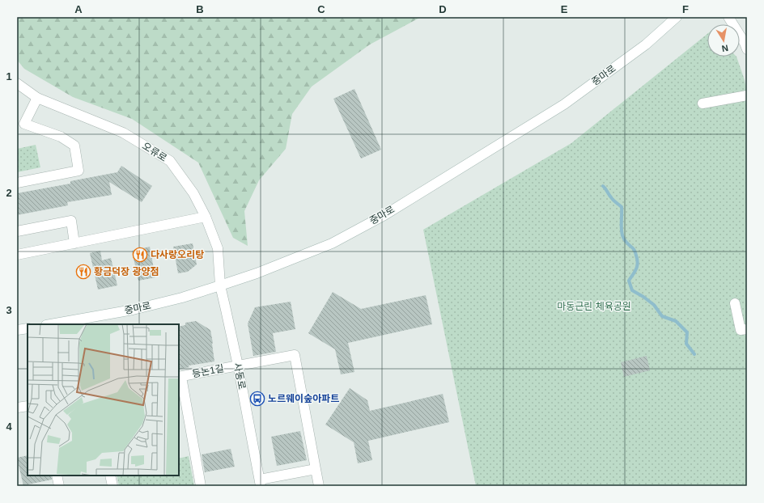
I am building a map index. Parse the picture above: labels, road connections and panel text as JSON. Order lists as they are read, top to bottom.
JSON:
{
  "streets": {
    "street": [
      "중마로",
      "오류로",
      "등논1길",
      "사동로"
    ]
  },
  "crossings": [
    ["중마로", "오류로"],
    ["중마로", "사동로"],
    ["오류로", "사동로"],
    ["등논1길", "사동로"]
  ],
  "parks": ["마동근린 체육공원"],
  "places": {
    "restaurant": ["다사랑오리탕", "황금덕장 광양점"],
    "bus stop": ["노르웨이숲아파트"]
  },
  "north": "bottom",
  "grid": {
    "columns": [
      "A",
      "B",
      "C",
      "D",
      "E",
      "F"
    ],
    "rows": [
      "1",
      "2",
      "3",
      "4"
    ]
  }
}
